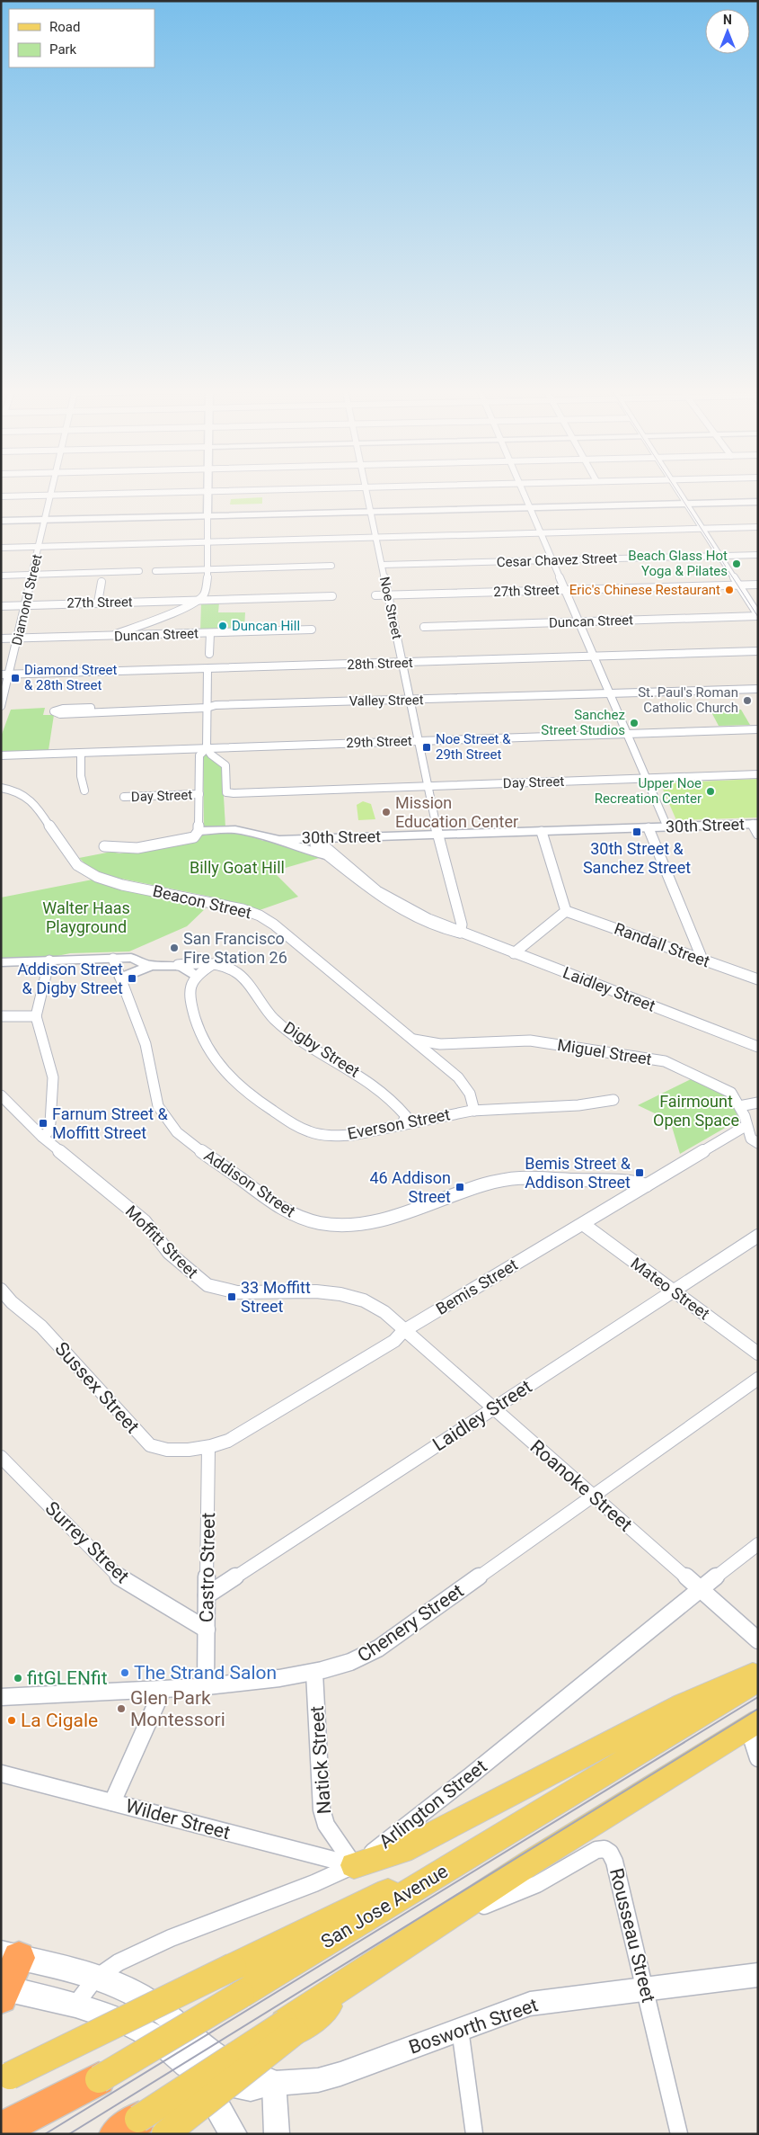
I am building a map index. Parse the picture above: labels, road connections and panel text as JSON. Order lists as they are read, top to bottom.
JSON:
{
  "streets": {
    "main road": ["San Jose Avenue", "Bosworth Street"],
    "street": [
      "Cesar Chavez Street",
      "27th Street",
      "Diamond Street",
      "Noe Street",
      "Duncan Street",
      "28th Street",
      "Valley Street",
      "29th Street",
      "Day Street",
      "30th Street",
      "Beacon Street",
      "Randall Street",
      "Laidley Street",
      "Digby Street",
      "Miguel Street",
      "Everson Street",
      "Addison Street",
      "Moffitt Street",
      "Bemis Street",
      "Mateo Street",
      "Sussex Street",
      "Roanoke Street",
      "Surrey Street",
      "Castro Street",
      "Chenery Street",
      "Natick Street",
      "Arlington Street",
      "Wilder Street",
      "Rousseau Street"
    ]
  },
  "crossings": [
    ["Cesar Chavez Street", "Noe Street"],
    ["27th Street", "Diamond Street"],
    ["27th Street", "Noe Street"],
    ["Diamond Street", "Duncan Street"],
    ["Diamond Street", "28th Street"],
    ["Noe Street", "28th Street"],
    ["Noe Street", "Valley Street"],
    ["Noe Street", "29th Street"],
    ["Noe Street", "Day Street"],
    ["Noe Street", "30th Street"],
    ["Noe Street", "Laidley Street"],
    ["29th Street", "Day Street"],
    ["30th Street", "Laidley Street"],
    ["Beacon Street", "Miguel Street"],
    ["Beacon Street", "Everson Street"],
    ["Laidley Street", "Mateo Street"],
    ["Laidley Street", "Roanoke Street"],
    ["Laidley Street", "Castro Street"],
    ["Digby Street", "Everson Street"],
    ["Digby Street", "Addison Street"],
    ["Miguel Street", "Bemis Street"],
    ["Addison Street", "Bemis Street"],
    ["Moffitt Street", "Bemis Street"],
    ["Moffitt Street", "Roanoke Street"],
    ["Bemis Street", "Mateo Street"],
    ["Bemis Street", "Sussex Street"],
    ["Bemis Street", "Roanoke Street"],
    ["Bemis Street", "Castro Street"],
    ["Sussex Street", "Castro Street"],
    ["Roanoke Street", "Chenery Street"],
    ["Roanoke Street", "Arlington Street"],
    ["Surrey Street", "Castro Street"],
    ["Castro Street", "Chenery Street"],
    ["Chenery Street", "Natick Street"],
    ["Natick Street", "Arlington Street"],
    ["Natick Street", "Wilder Street"],
    ["Arlington Street", "Wilder Street"],
    ["Arlington Street", "Bosworth Street"],
    ["Rousseau Street", "Bosworth Street"]
  ],
  "parks": ["Billy Goat Hill", "Walter Haas Playground", "Fairmount Open Space"],
  "places": {
    "other": [
      "Beach Glass Hot Yoga & Pilates",
      "Eric's Chinese Restaurant",
      "Duncan Hill",
      "St. Paul's Roman Catholic Church",
      "Sanchez Street Studios",
      "Upper Noe Recreation Center",
      "Mission Education Center",
      "San Francisco Fire Station 26",
      "The Strand Salon",
      "fitGLENfit",
      "Glen Park Montessori",
      "La Cigale"
    ],
    "transit": [
      "Diamond Street & 28th Street",
      "Noe Street & 29th Street",
      "30th Street & Sanchez Street",
      "Addison Street & Digby Street",
      "Farnum Street & Moffitt Street",
      "Bemis Street & Addison Street",
      "46 Addison Street",
      "33 Moffitt Street"
    ]
  },
  "legend": ["Road", "Park"],
  "north": "top"
}
